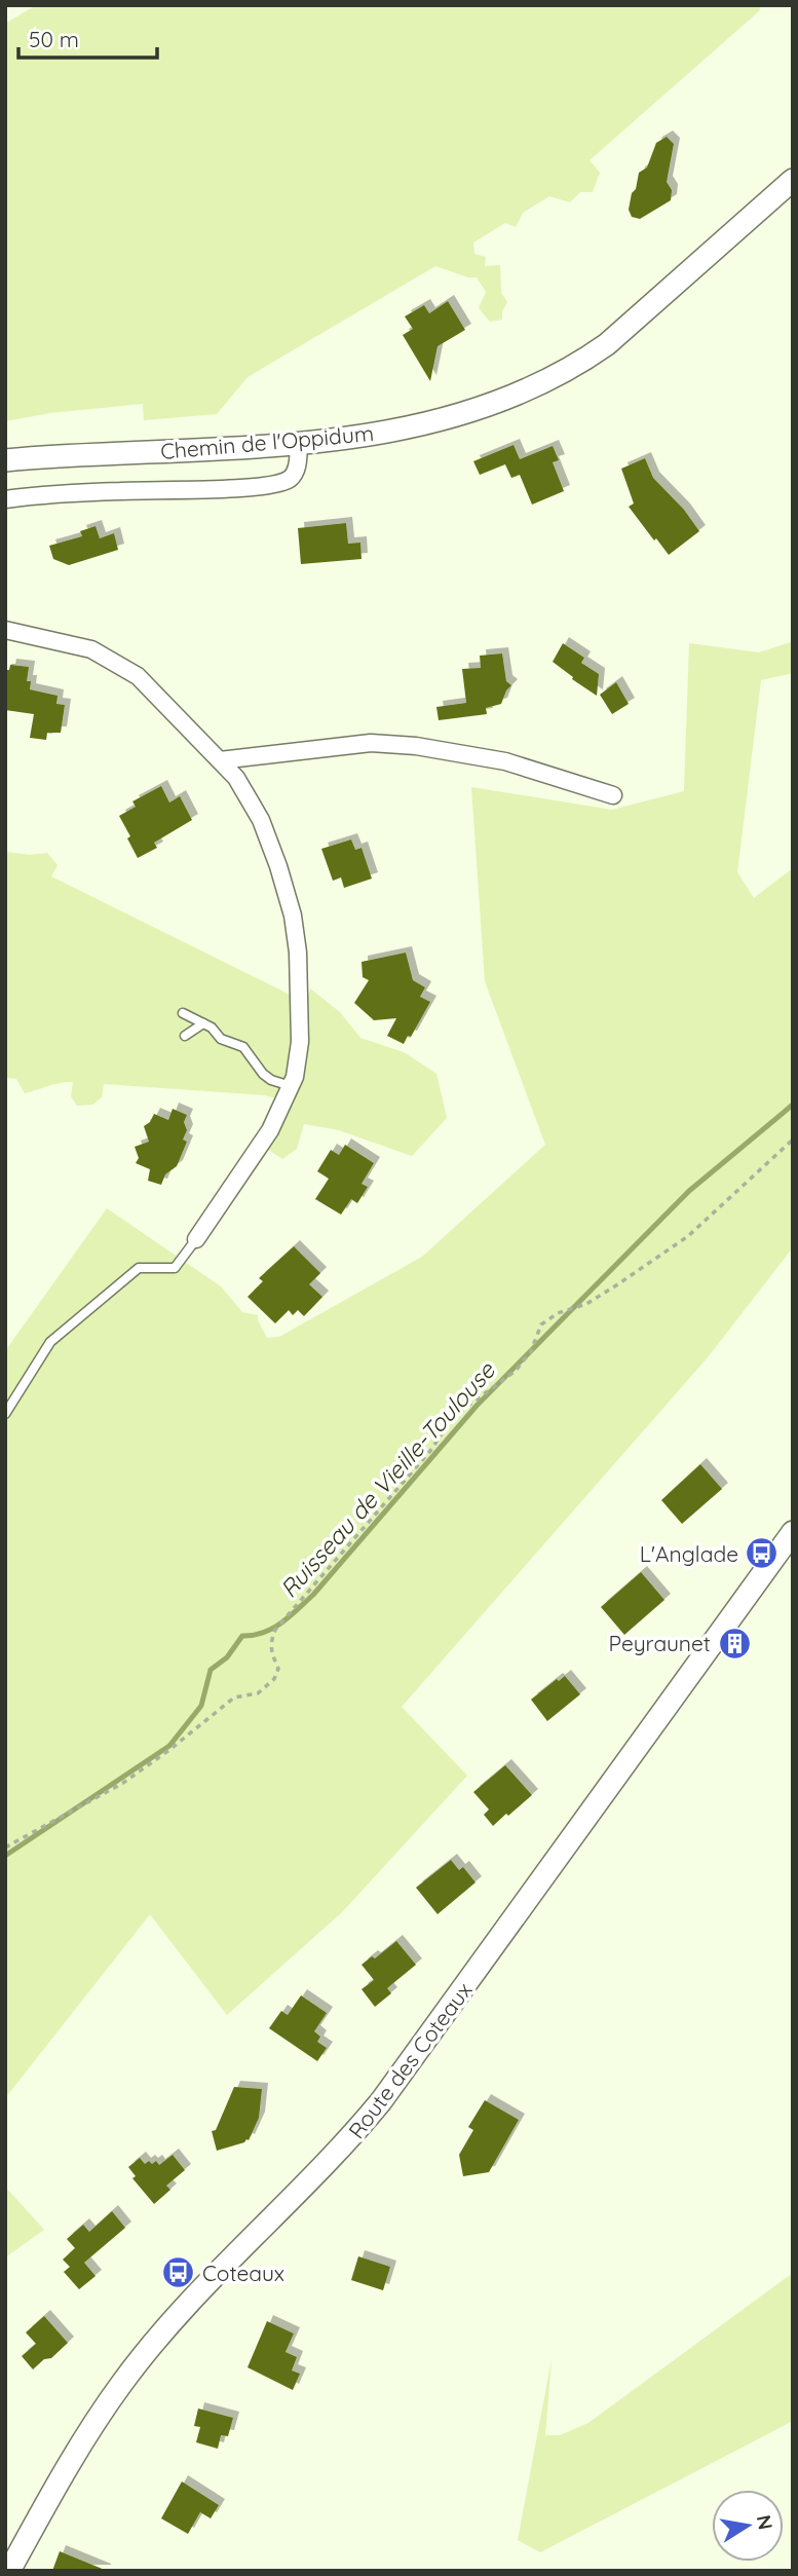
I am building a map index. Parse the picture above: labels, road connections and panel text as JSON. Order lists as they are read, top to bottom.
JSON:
{
  "streets": {
    "street": ["Chemin de l'Oppidum", "Route des Coteaux"]
  },
  "water": ["Ruisseau de Vieille-Toulouse"],
  "places": {
    "bus stop": ["L'Anglade", "Coteaux"],
    "building": ["Peyraunet"]
  },
  "scale_bar": "50 m",
  "north": "right"
}
